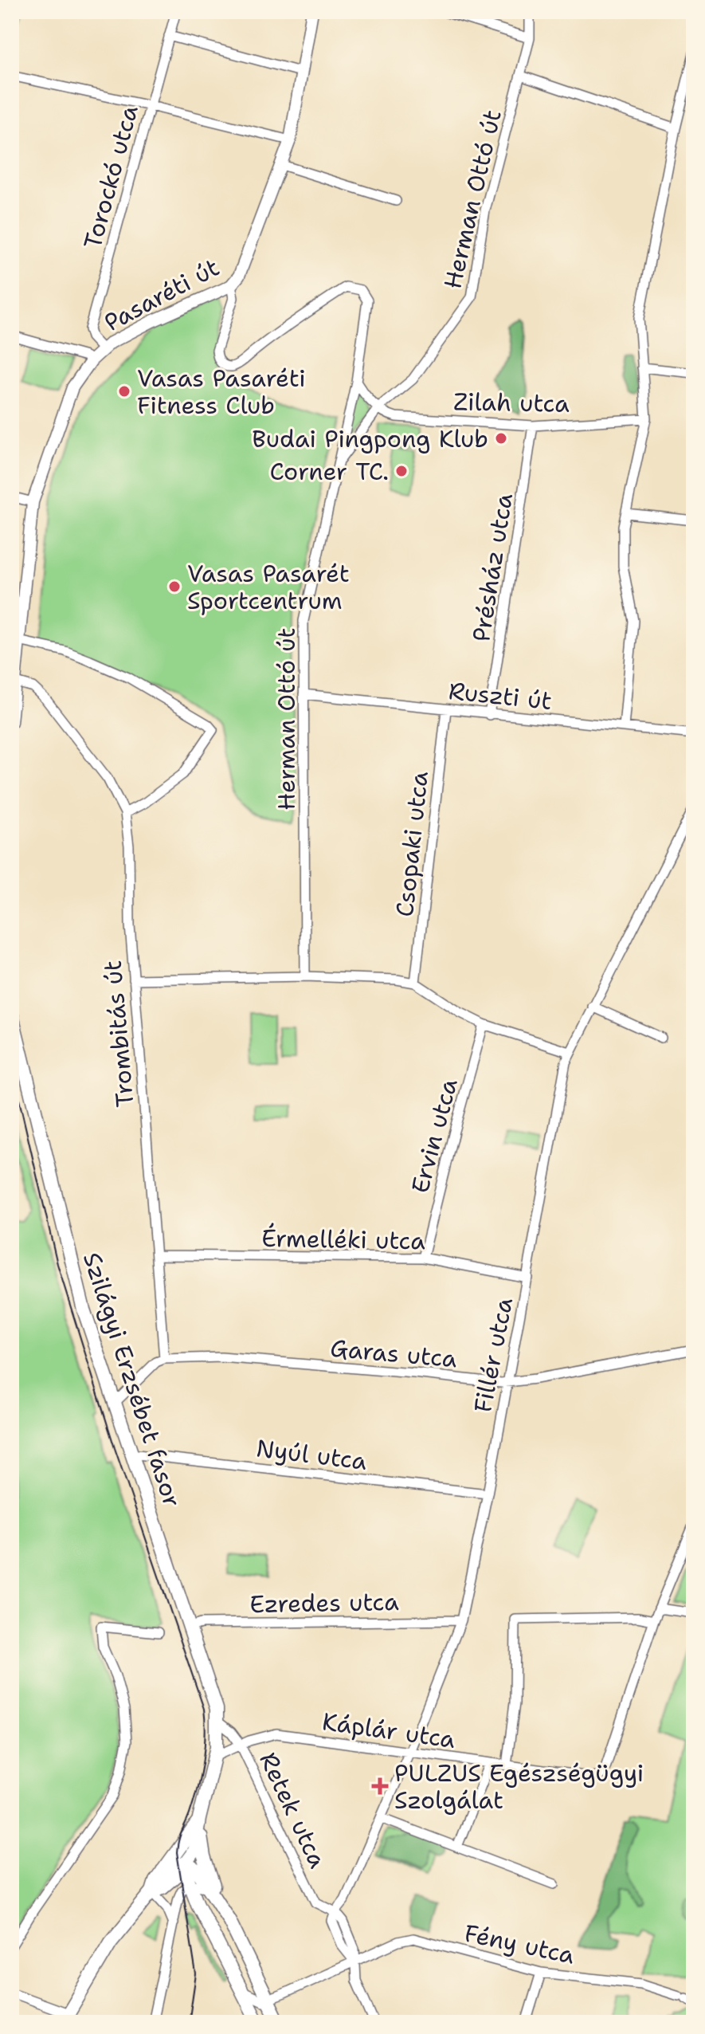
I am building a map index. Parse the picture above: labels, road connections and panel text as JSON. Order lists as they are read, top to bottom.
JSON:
{
  "streets": {
    "main road": ["Szilágyi Erzsébet fasor"],
    "street": [
      "Torockó utca",
      "Herman Ottó út",
      "Pasaréti út",
      "Zilah utca",
      "Présház utca",
      "Ruszti út",
      "Csopaki utca",
      "Trombitás út",
      "Ervin utca",
      "Érmelléki utca",
      "Garas utca",
      "Fillér utca",
      "Nyúl utca",
      "Ezredes utca",
      "Káplár utca",
      "Retek utca",
      "Fény utca"
    ]
  },
  "crossings": [
    ["Torockó utca", "Pasaréti út"],
    ["Herman Ottó út", "Pasaréti út"],
    ["Herman Ottó út", "Zilah utca"],
    ["Herman Ottó út", "Ruszti út"],
    ["Pasaréti út", "Trombitás út"],
    ["Zilah utca", "Présház utca"],
    ["Présház utca", "Ruszti út"],
    ["Ruszti út", "Csopaki utca"],
    ["Trombitás út", "Érmelléki utca"],
    ["Trombitás út", "Garas utca"],
    ["Ervin utca", "Érmelléki utca"],
    ["Érmelléki utca", "Fillér utca"],
    ["Garas utca", "Fillér utca"],
    ["Fillér utca", "Nyúl utca"],
    ["Fillér utca", "Ezredes utca"],
    ["Fillér utca", "Káplár utca"],
    ["Fillér utca", "Retek utca"],
    ["Szilágyi Erzsébet fasor", "Nyúl utca"],
    ["Szilágyi Erzsébet fasor", "Ezredes utca"],
    ["Szilágyi Erzsébet fasor", "Káplár utca"],
    ["Szilágyi Erzsébet fasor", "Retek utca"],
    ["Káplár utca", "Retek utca"],
    ["Retek utca", "Fény utca"]
  ],
  "places": {
    "other": [
      "Vasas Pasaréti Fitness Club",
      "Budai Pingpong Klub",
      "Corner TC.",
      "Vasas Pasarét Sportcentrum"
    ],
    "health": ["PULZUS Egészségügyi Szolgálat"]
  }
}
